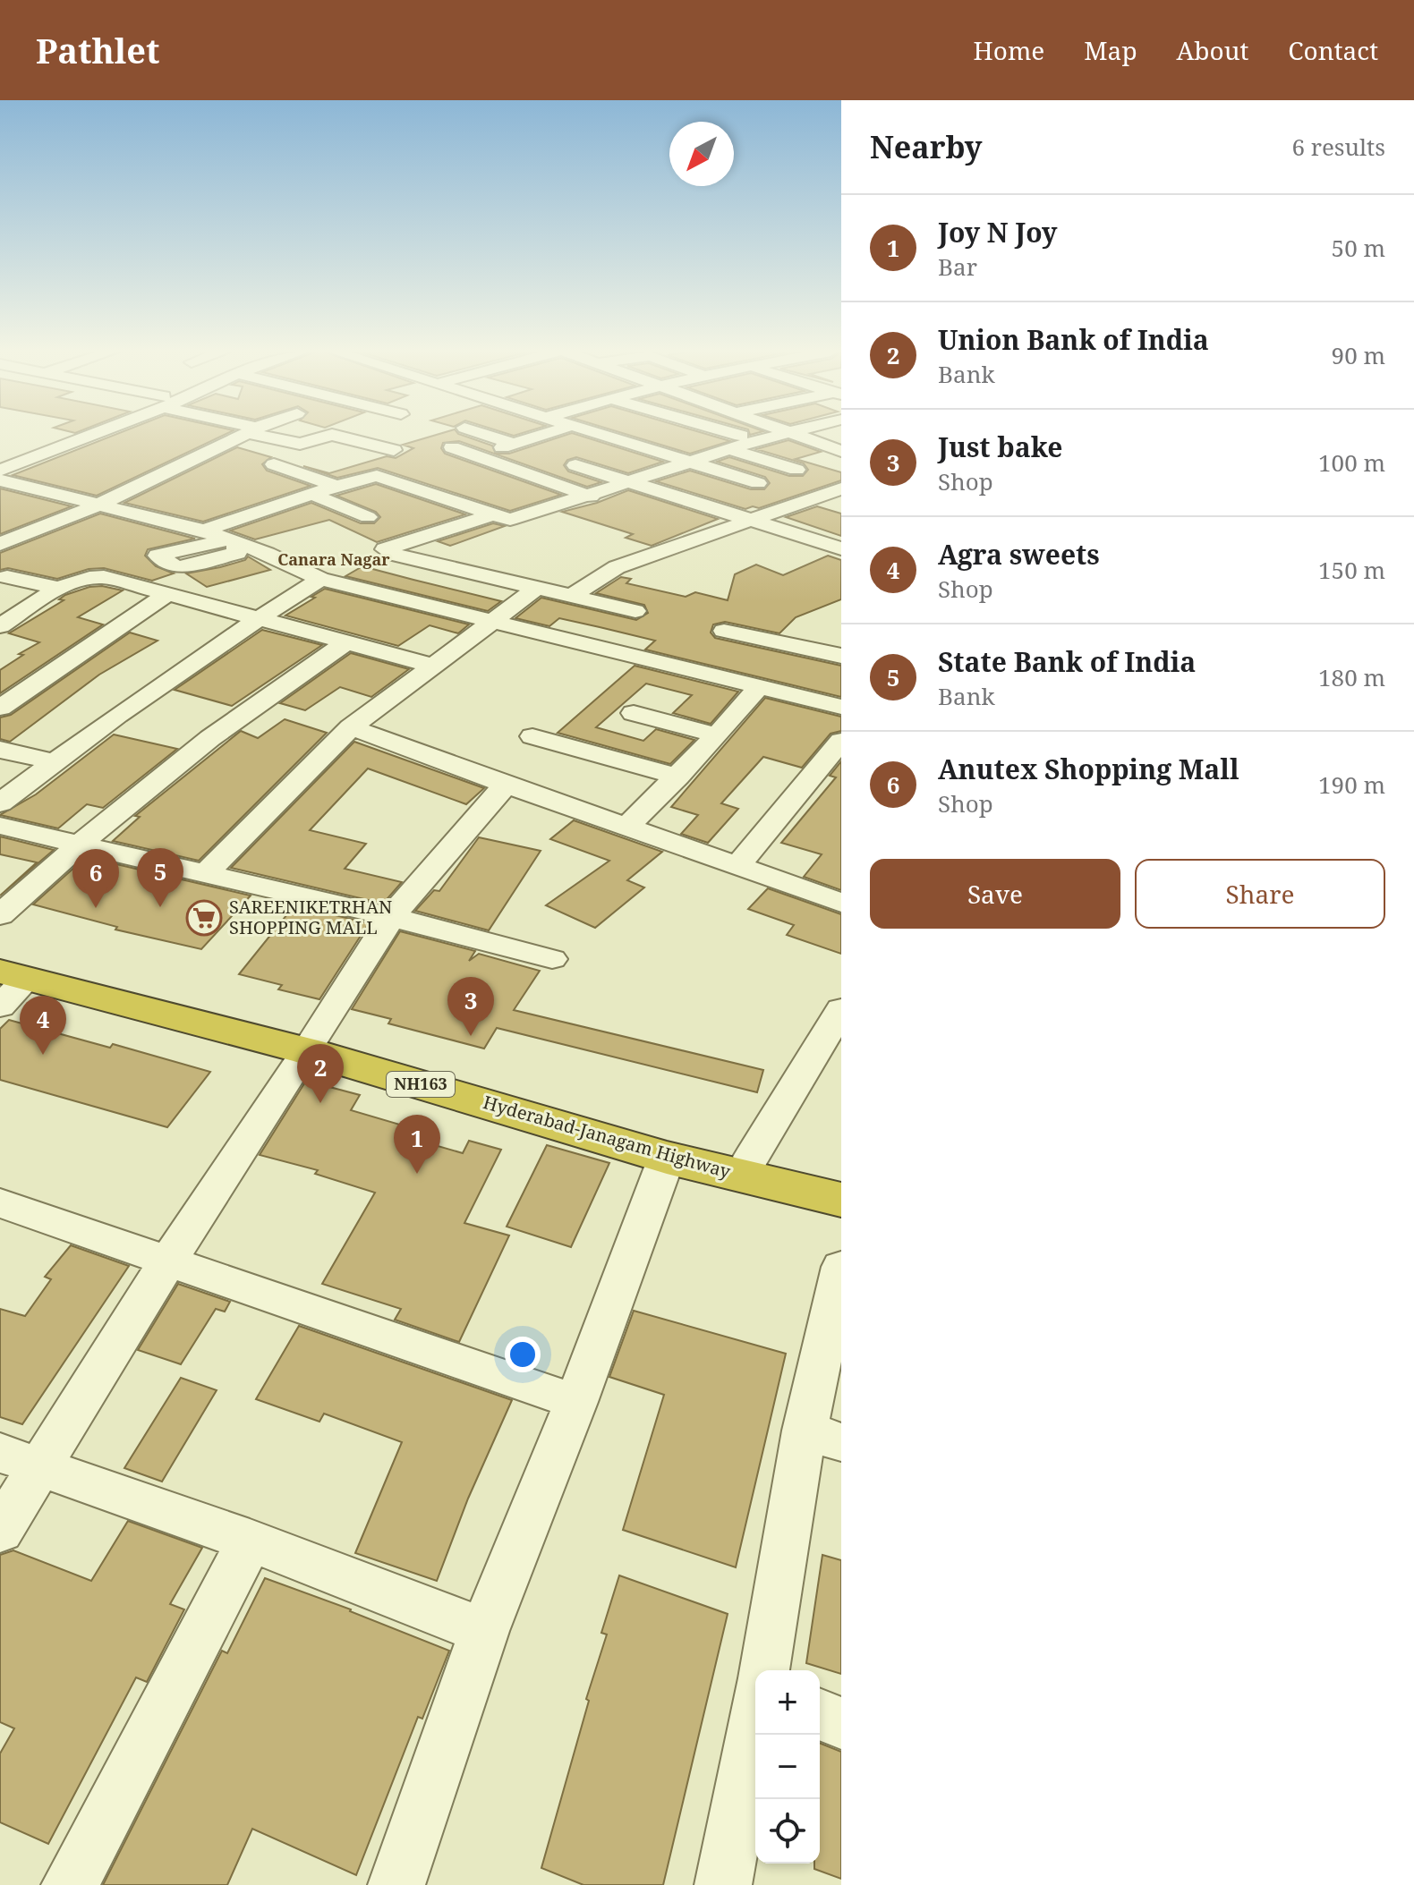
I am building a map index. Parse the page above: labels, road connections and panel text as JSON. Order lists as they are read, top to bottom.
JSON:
{
  "streets": {
    "highway": ["NH163", "Hyderabad-Janagam Highway"]
  },
  "districts": ["Canara Nagar"],
  "places": {
    "supermarket": ["SAREENIKETRHAN SHOPPING MALL"]
  },
  "north": "bottom left",
  "page": {
    "header": "Pathlet",
    "nav": [
      "Home",
      "Map",
      "About",
      "Contact"
    ],
    "heading": ["Nearby", "6 results"],
    "list": [
      {
        "mark": "1",
        "name": "Joy N Joy",
        "note": "Bar",
        "value": "50 m"
      },
      {
        "mark": "2",
        "name": "Union Bank of India",
        "note": "Bank",
        "value": "90 m"
      },
      {
        "mark": "3",
        "name": "Just bake",
        "note": "Shop",
        "value": "100 m"
      },
      {
        "mark": "4",
        "name": "Agra sweets",
        "note": "Shop",
        "value": "150 m"
      },
      {
        "mark": "5",
        "name": "State Bank of India",
        "note": "Bank",
        "value": "180 m"
      },
      {
        "mark": "6",
        "name": "Anutex Shopping Mall",
        "note": "Shop",
        "value": "190 m"
      }
    ],
    "buttons": ["Save", "Share"],
    "pins": [
      "5",
      "6",
      "3",
      "4",
      "2",
      "1"
    ],
    "map_buttons": ["+", "−"]
  }
}
